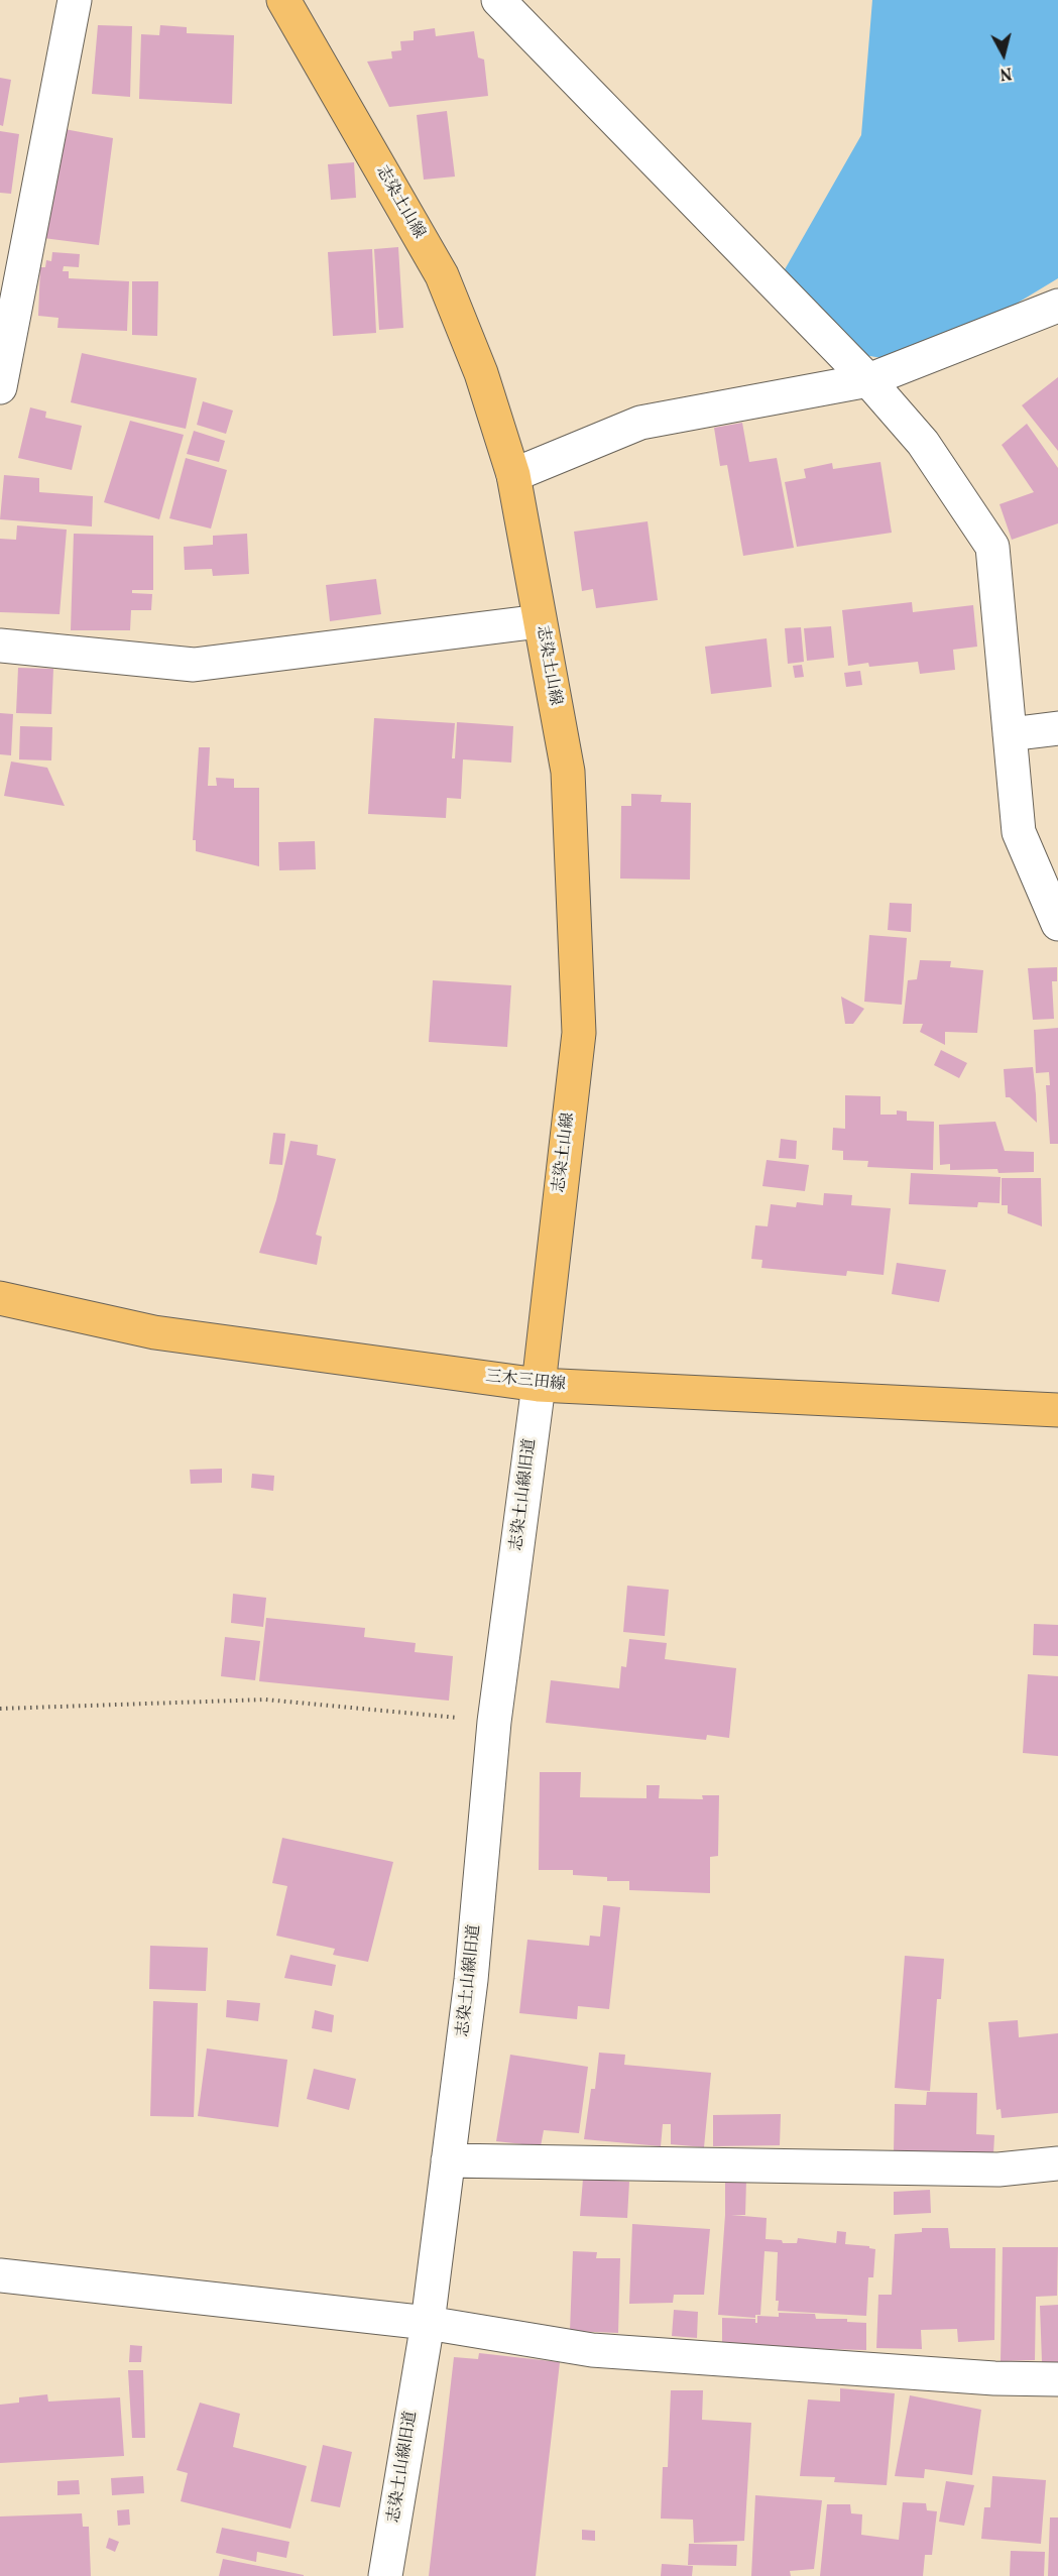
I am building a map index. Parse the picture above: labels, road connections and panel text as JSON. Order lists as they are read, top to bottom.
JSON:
{
  "streets": {
    "main road": ["志染土山線", "三木三田線"],
    "street": ["志染土山線旧道"]
  },
  "crossings": [
    ["志染土山線", "三木三田線"],
    ["志染土山線", "志染土山線旧道"],
    ["三木三田線", "志染土山線旧道"]
  ],
  "north": "bottom"
}
